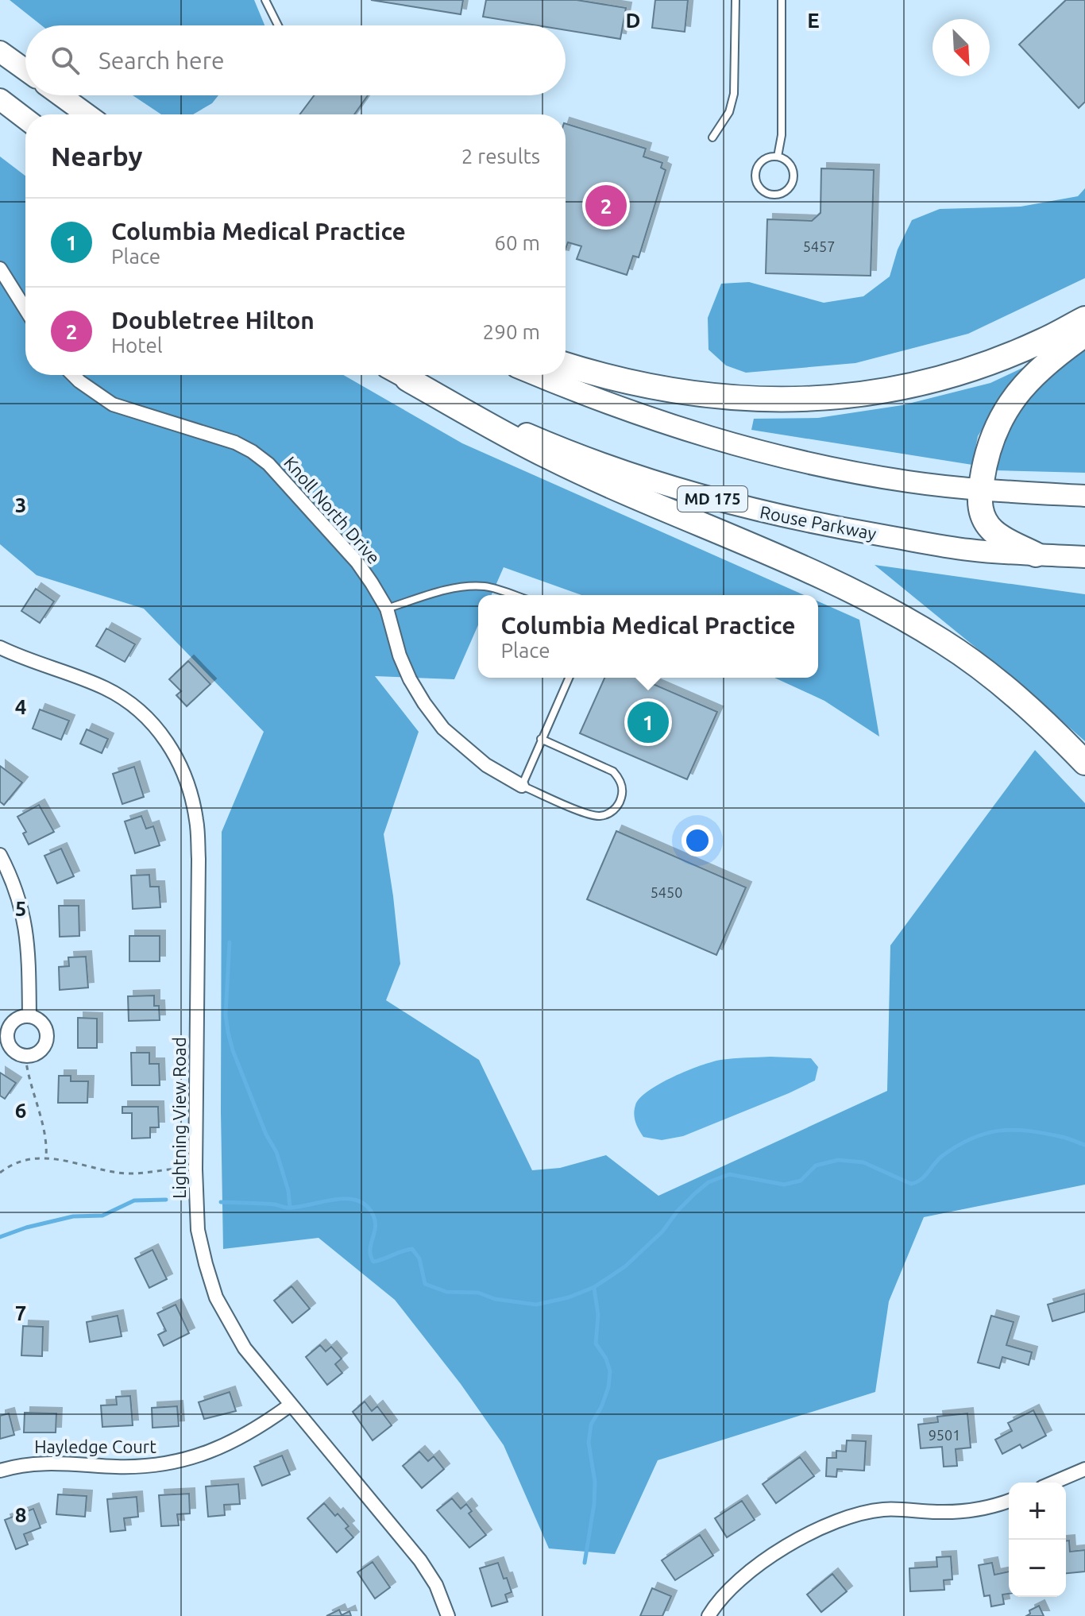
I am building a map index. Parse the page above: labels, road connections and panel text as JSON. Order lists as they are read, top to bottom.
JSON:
{
  "streets": {
    "main road": ["MD 175", "Rouse Parkway"],
    "street": ["Knoll North Drive", "Lightning View Road", "Hayledge Court"]
  },
  "crossings": [
    ["Lightning View Road", "Hayledge Court"]
  ],
  "house_numbers": ["5457", "5450", "9501"],
  "north": "bottom right",
  "page": {
    "search": "Search here",
    "heading": ["Nearby", "2 results"],
    "pins": ["2", "1"],
    "list": [
      {
        "mark": "1",
        "name": "Columbia Medical Practice",
        "note": "Place",
        "value": "60 m"
      },
      {
        "mark": "2",
        "name": "Doubletree Hilton",
        "note": "Hotel",
        "value": "290 m"
      }
    ],
    "popup": ["Columbia Medical Practice", "Place"],
    "map_buttons": ["+", "−"]
  },
  "grid": {
    "columns": ["D", "E"],
    "rows": [
      "3",
      "4",
      "5",
      "6",
      "7",
      "8"
    ]
  }
}
